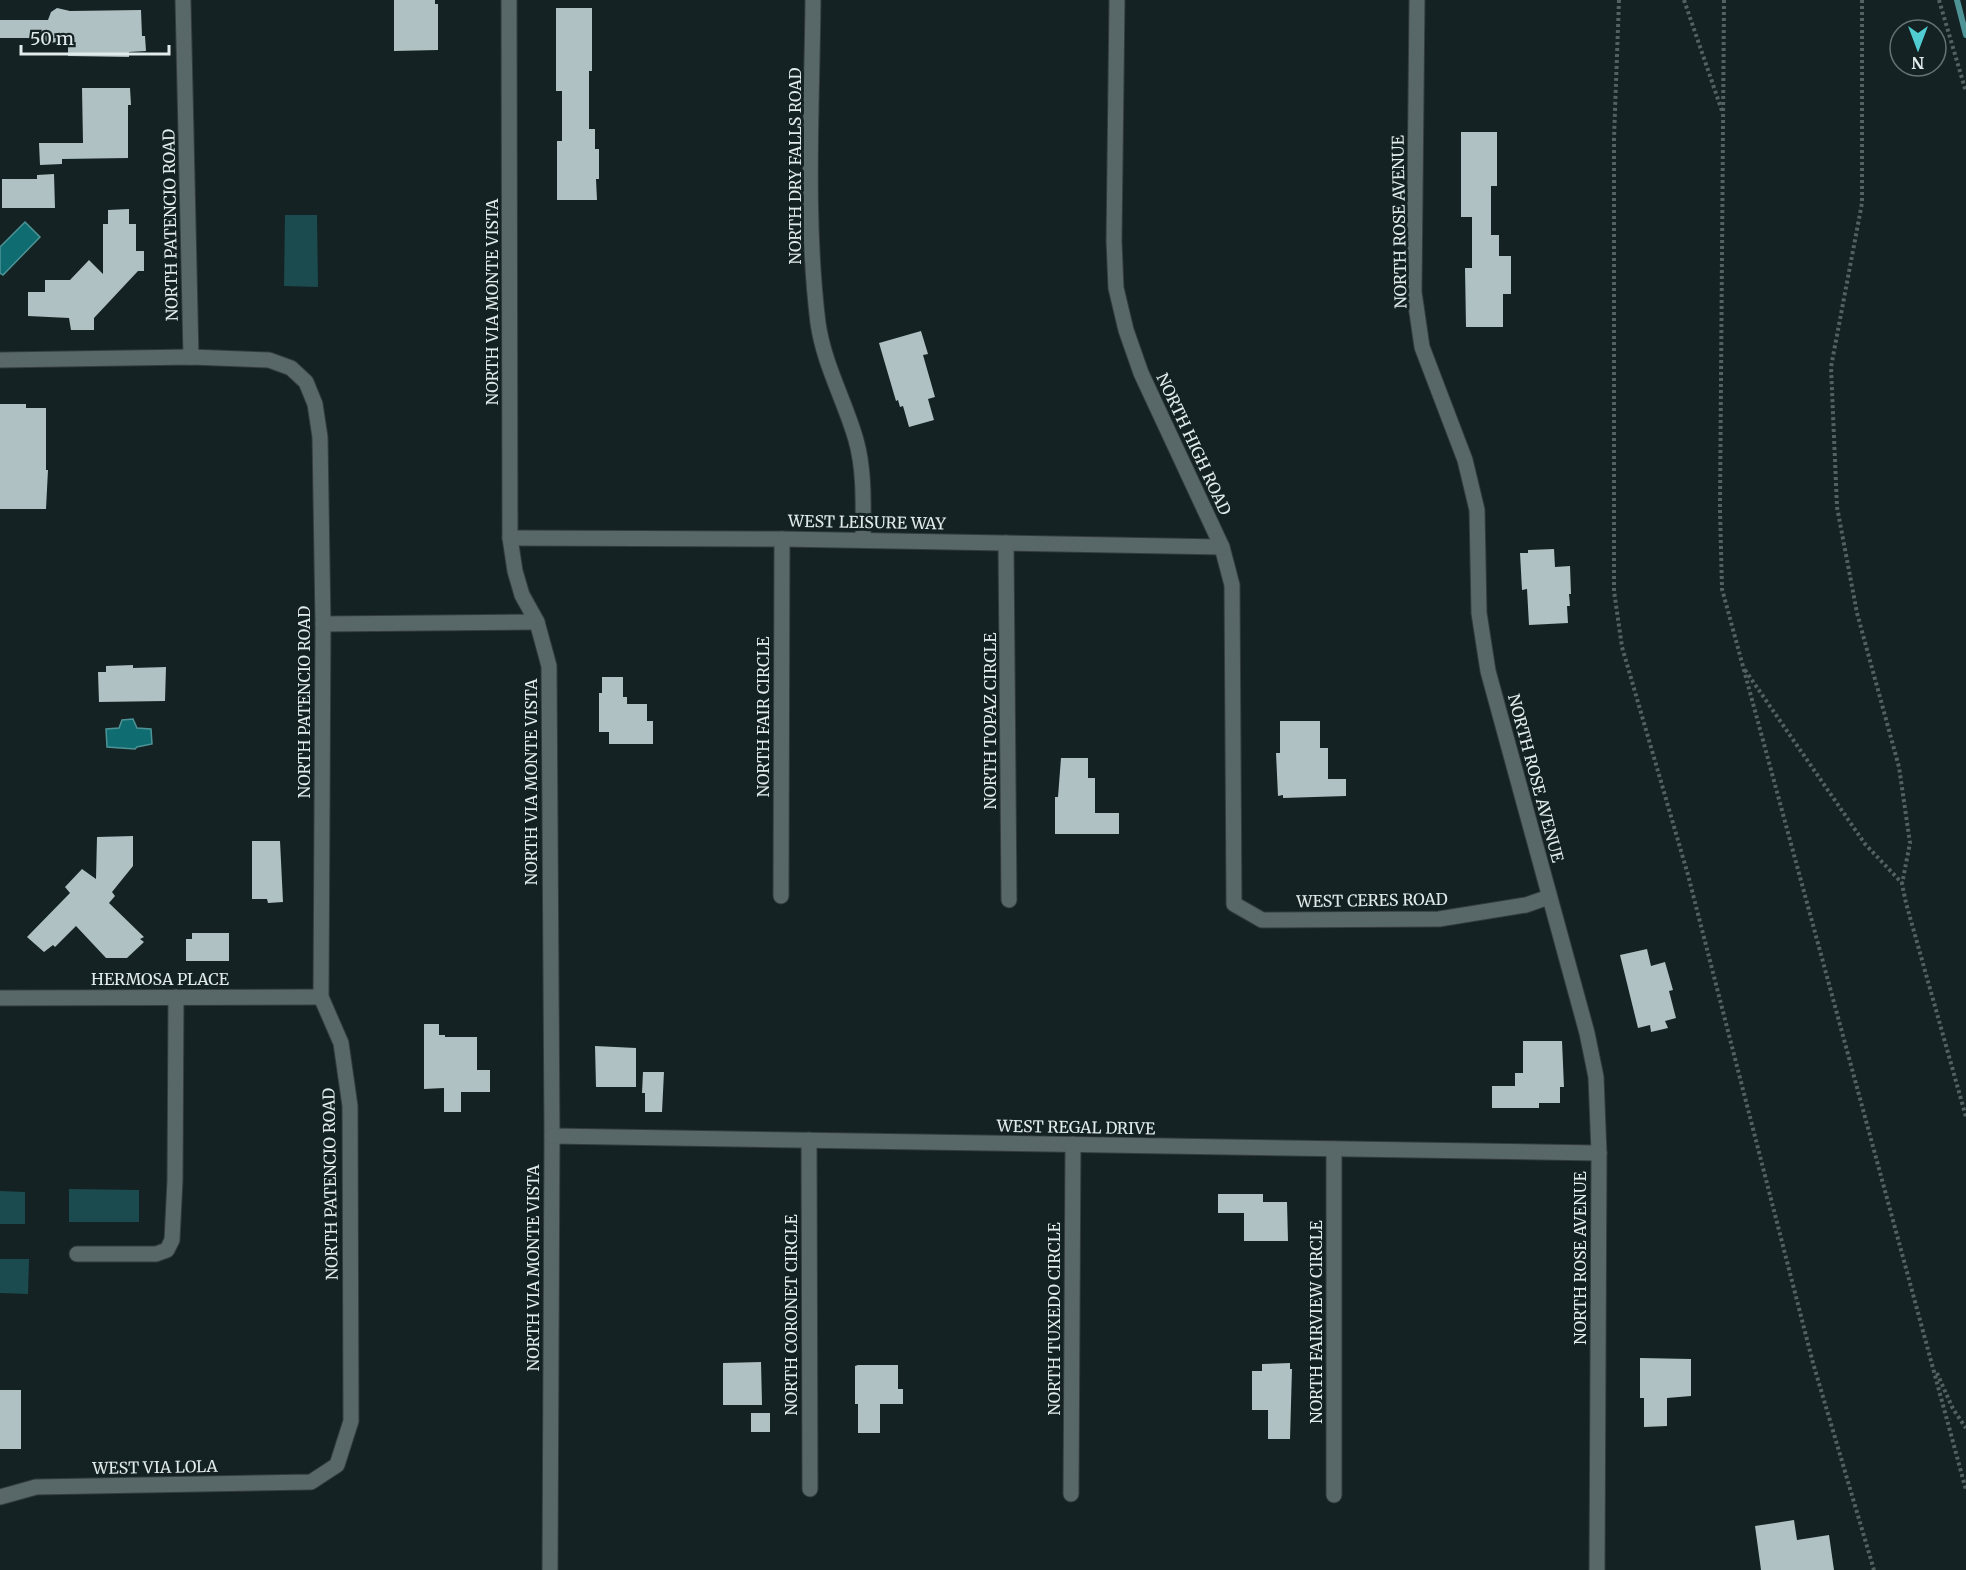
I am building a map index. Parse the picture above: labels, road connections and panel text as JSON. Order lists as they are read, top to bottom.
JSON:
{
  "streets": {
    "street": [
      "NORTH DRY FALLS ROAD",
      "NORTH ROSE AVENUE",
      "NORTH PATENCIO ROAD",
      "NORTH VIA MONTE VISTA",
      "NORTH HIGH ROAD",
      "WEST LEISURE WAY",
      "NORTH FAIR CIRCLE",
      "NORTH TOPAZ CIRCLE",
      "WEST CERES ROAD",
      "HERMOSA PLACE",
      "WEST REGAL DRIVE",
      "NORTH CORONET CIRCLE",
      "NORTH TUXEDO CIRCLE",
      "NORTH FAIRVIEW CIRCLE",
      "WEST VIA LOLA"
    ]
  },
  "crossings": [
    ["NORTH DRY FALLS ROAD", "WEST LEISURE WAY"],
    ["NORTH ROSE AVENUE", "WEST CERES ROAD"],
    ["NORTH ROSE AVENUE", "WEST REGAL DRIVE"],
    ["NORTH PATENCIO ROAD", "HERMOSA PLACE"],
    ["NORTH PATENCIO ROAD", "WEST VIA LOLA"],
    ["NORTH VIA MONTE VISTA", "WEST LEISURE WAY"],
    ["NORTH VIA MONTE VISTA", "WEST REGAL DRIVE"],
    ["NORTH HIGH ROAD", "WEST LEISURE WAY"],
    ["NORTH HIGH ROAD", "WEST CERES ROAD"],
    ["WEST LEISURE WAY", "NORTH FAIR CIRCLE"],
    ["WEST LEISURE WAY", "NORTH TOPAZ CIRCLE"],
    ["WEST REGAL DRIVE", "NORTH CORONET CIRCLE"],
    ["WEST REGAL DRIVE", "NORTH TUXEDO CIRCLE"],
    ["WEST REGAL DRIVE", "NORTH FAIRVIEW CIRCLE"]
  ],
  "scale_bar": "50 m",
  "north": "bottom"
}
